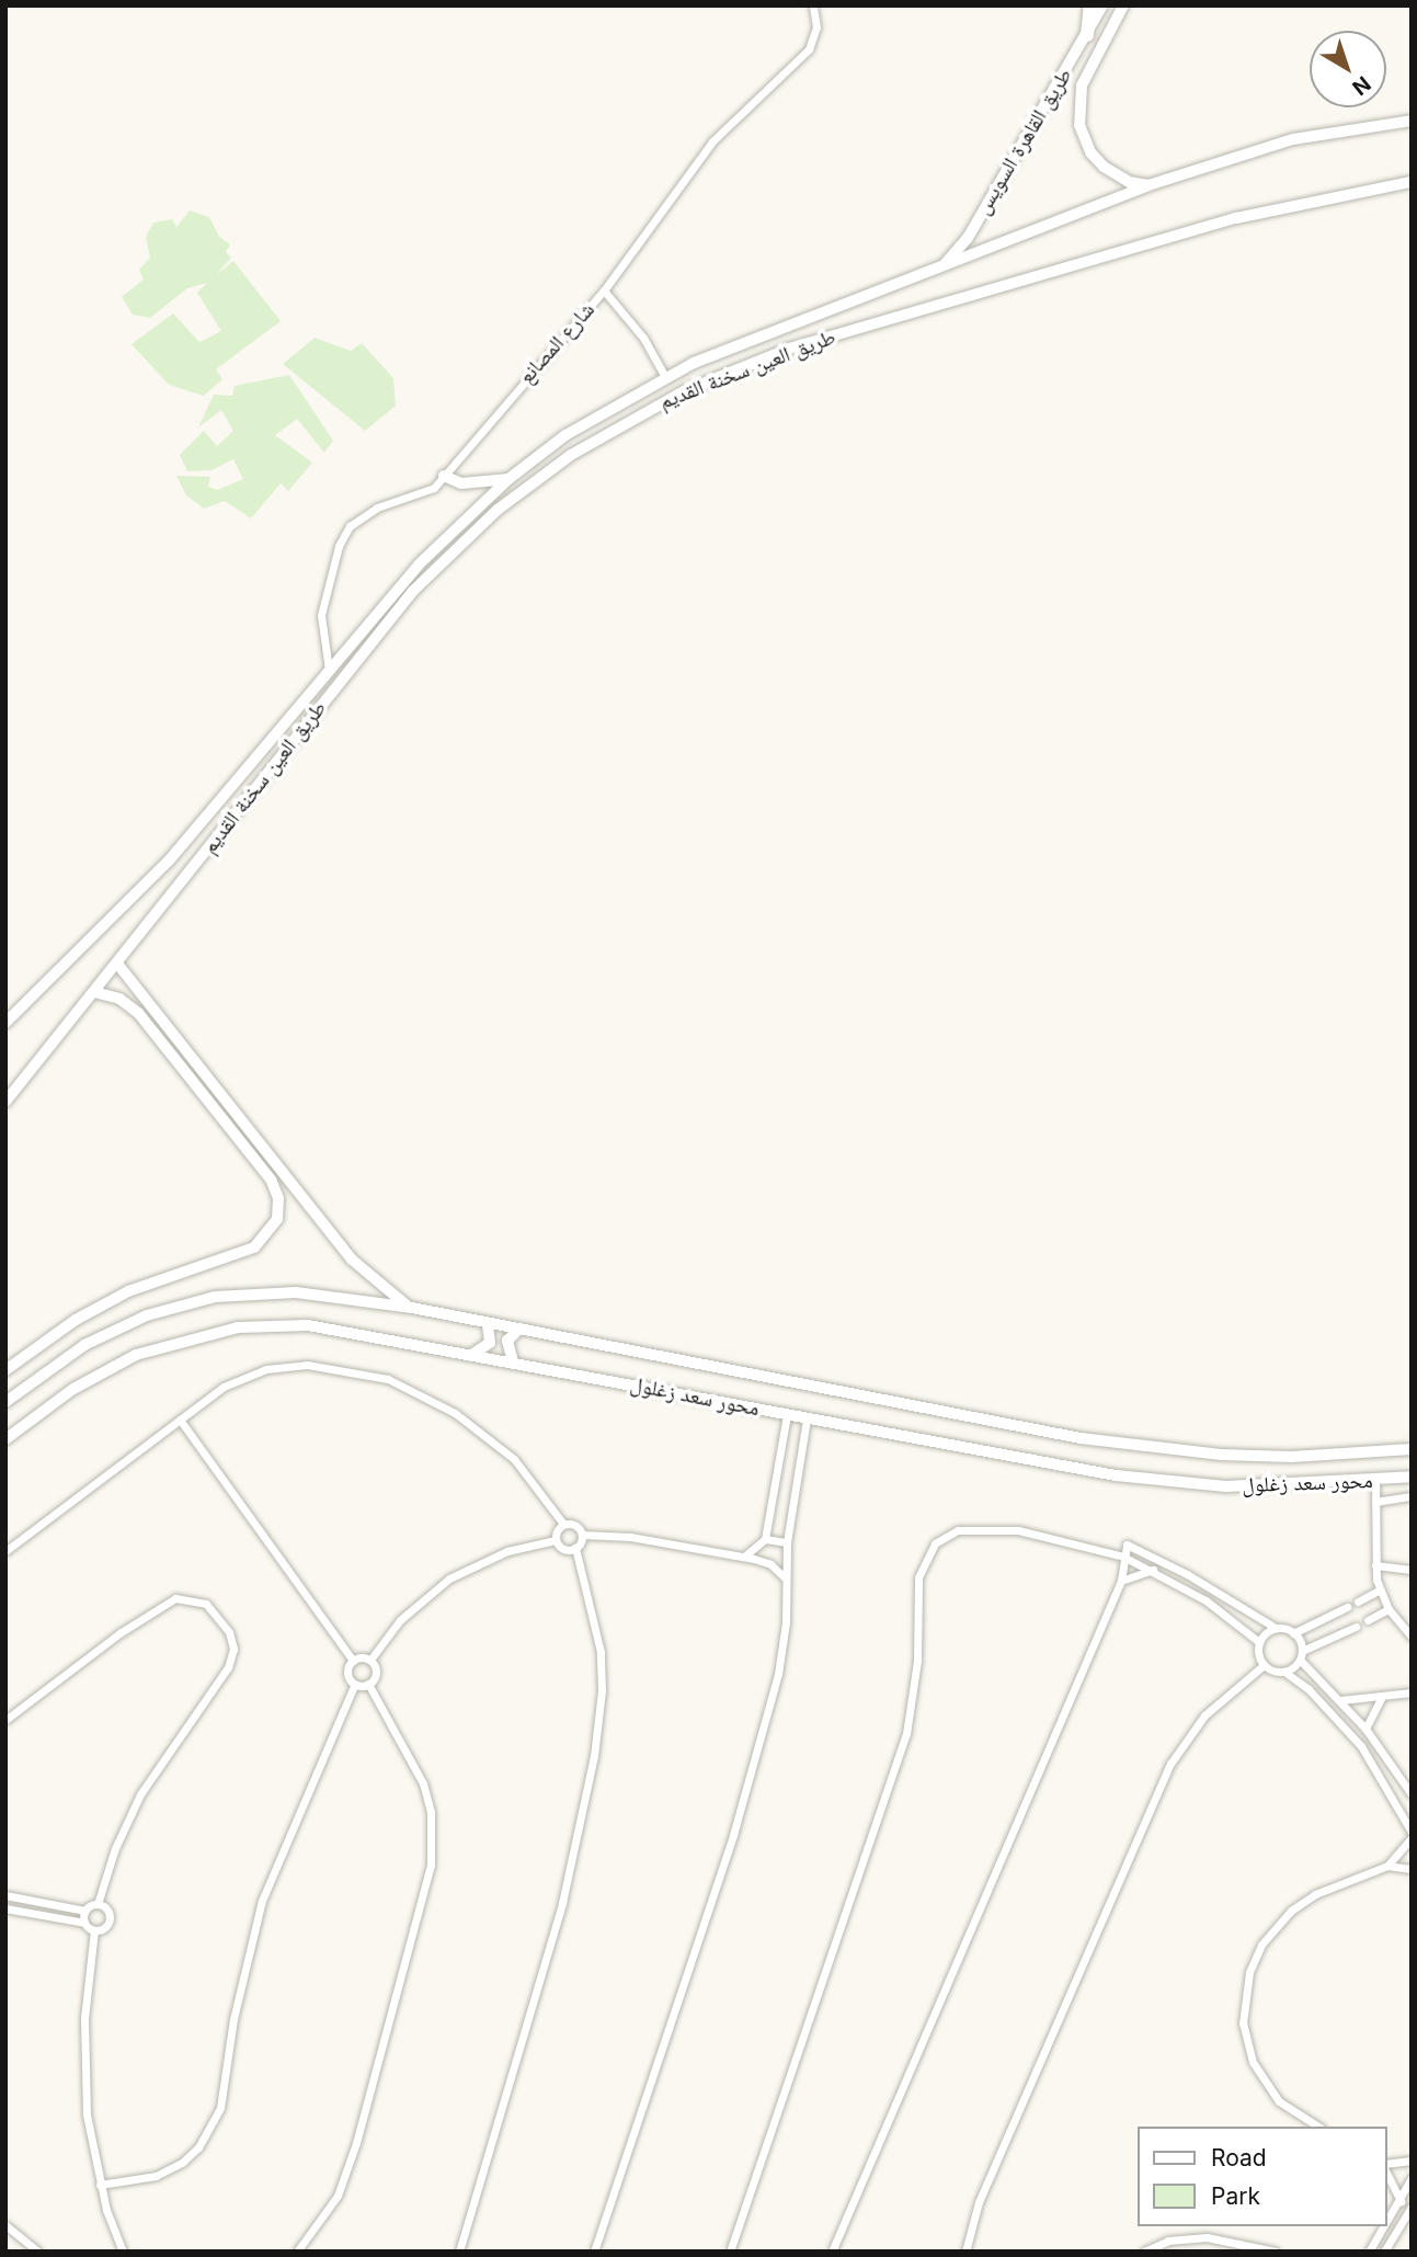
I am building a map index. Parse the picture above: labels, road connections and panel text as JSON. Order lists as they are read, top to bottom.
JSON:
{
  "streets": {
    "main road": ["طريق القاهرة السويس", "طريق العين سخنة القديم", "محور سعد زغلول"],
    "street": ["شارع المصانع"]
  },
  "crossings": [
    ["طريق القاهرة السويس", "طريق العين سخنة القديم"],
    ["شارع المصانع", "طريق العين سخنة القديم"]
  ],
  "legend": ["Road", "Park"],
  "north": "bottom right"
}
